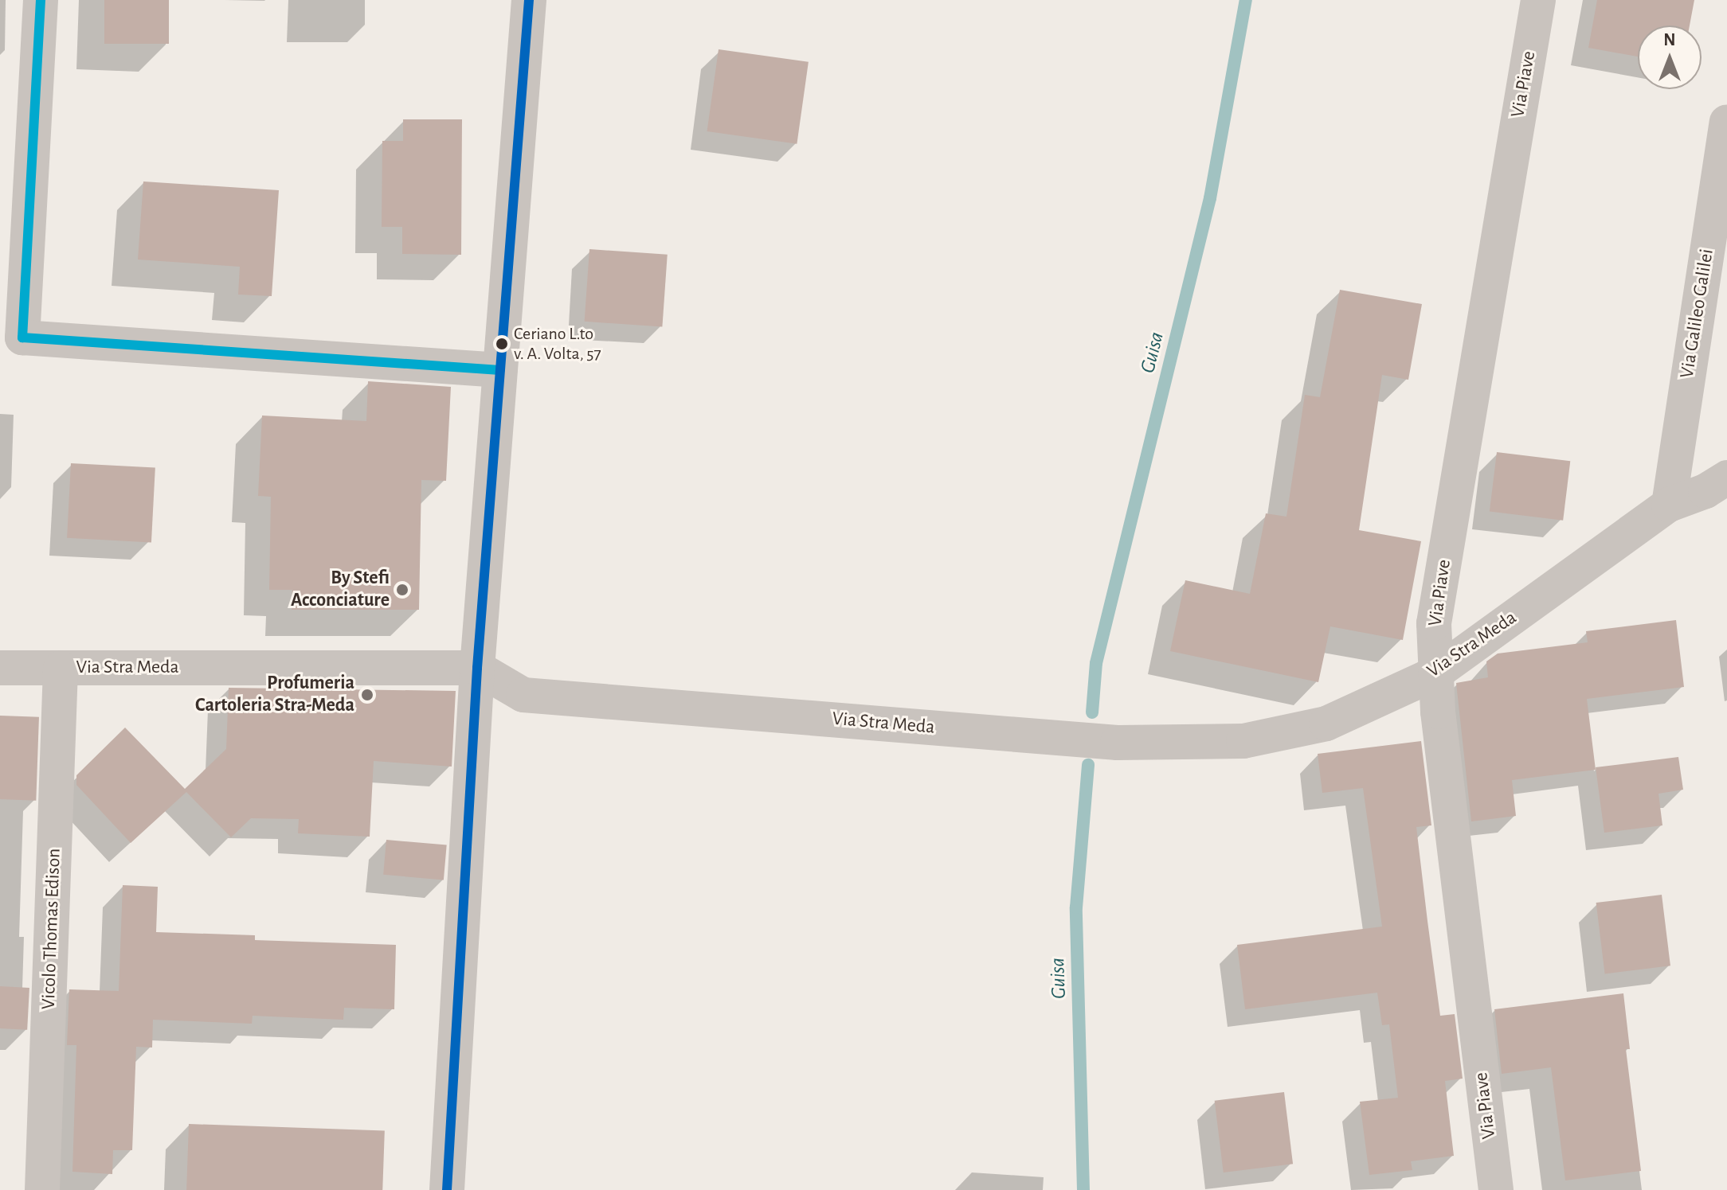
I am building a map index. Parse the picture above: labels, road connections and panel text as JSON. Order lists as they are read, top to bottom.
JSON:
{
  "streets": {
    "street": [
      "Via Piave",
      "Via Galileo Galilei",
      "Via Stra Meda",
      "Vicolo Thomas Edison"
    ]
  },
  "crossings": [
    ["Via Piave", "Via Stra Meda"],
    ["Via Galileo Galilei", "Via Stra Meda"],
    ["Via Stra Meda", "Vicolo Thomas Edison"]
  ],
  "water": ["Guisa"],
  "places": ["Ceriano L.to v. A. Volta, 57", "By Stefi Acconciature", "Profumeria Cartoleria Stra-Meda"],
  "north": "top"
}
